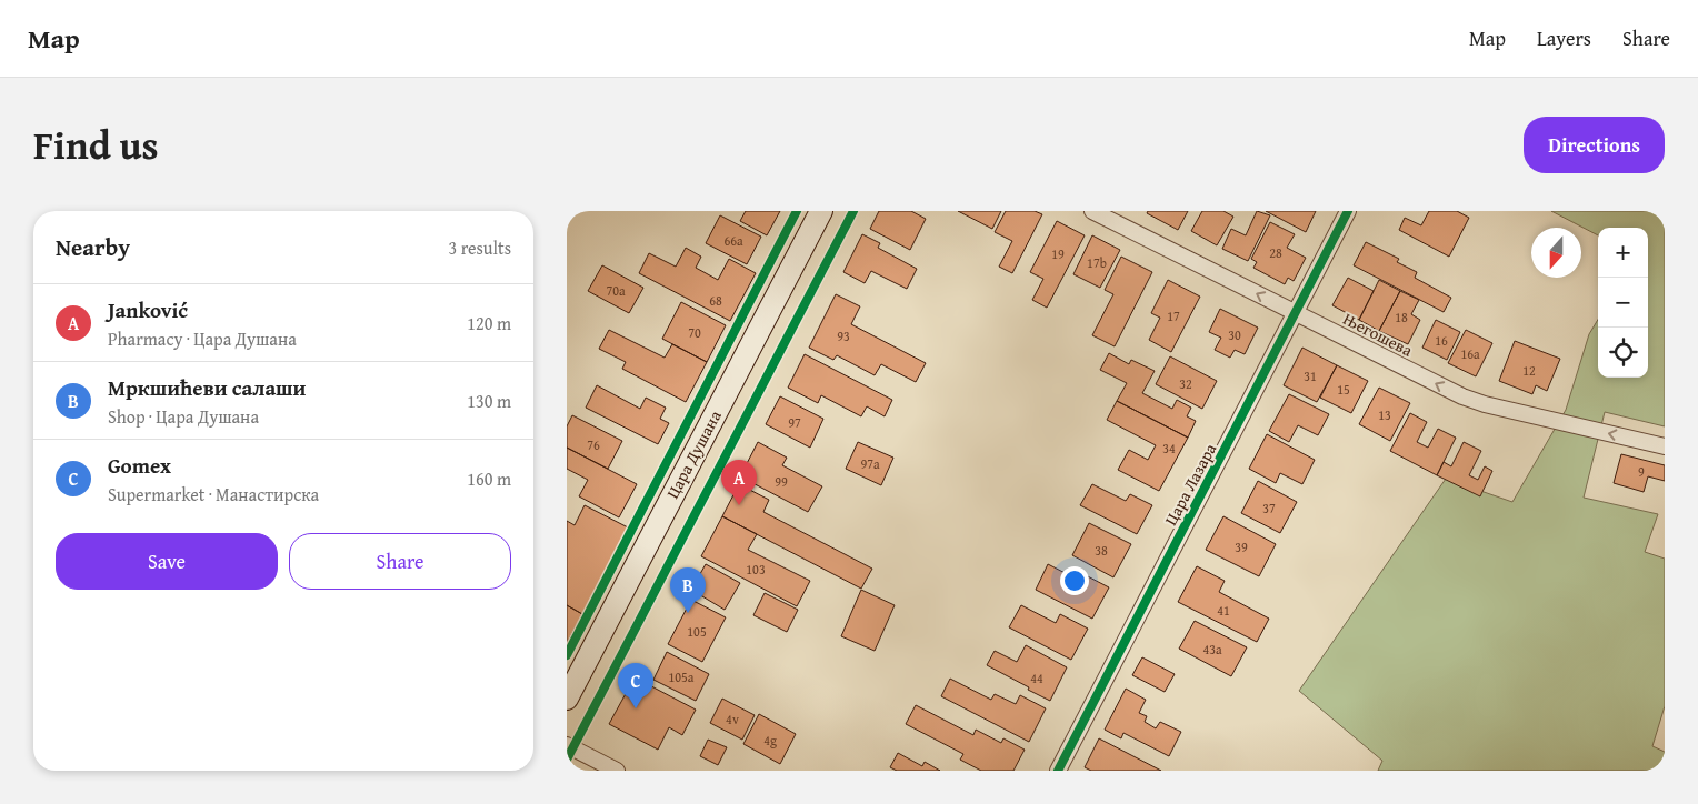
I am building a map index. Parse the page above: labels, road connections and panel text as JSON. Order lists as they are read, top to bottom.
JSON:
{
  "streets": {
    "street": ["Његошева", "Цара Душана", "Цара Лазара"]
  },
  "crossings": [
    ["Његошева", "Цара Лазара"]
  ],
  "one_way": ["Његошева"],
  "house_numbers": [
    "66a",
    "28",
    "19",
    "17b",
    "70a",
    "68",
    "17",
    "18",
    "70",
    "30",
    "93",
    "16",
    "16a",
    "12",
    "31",
    "32",
    "15",
    "13",
    "97",
    "76",
    "34",
    "97a",
    "9",
    "99",
    "37",
    "39",
    "38",
    "103",
    "41",
    "105",
    "43a",
    "105a",
    "44",
    "4v",
    "4g"
  ],
  "north": "bottom",
  "page": {
    "header": "Map",
    "nav": ["Map", "Layers", "Share"],
    "title": "Find us",
    "buttons": [
      "Directions",
      ["Save", "Share"]
    ],
    "heading": ["Nearby", "3 results"],
    "map_buttons": ["+", "−"],
    "list": [
      {
        "mark": "A",
        "name": "Janković",
        "note": "Pharmacy · Цара Душана",
        "value": "120 m"
      },
      {
        "mark": "B",
        "name": "Мркшићеви салаши",
        "note": "Shop · Цара Душана",
        "value": "130 m"
      },
      {
        "mark": "C",
        "name": "Gomex",
        "note": "Supermarket · Манастирска",
        "value": "160 m"
      }
    ],
    "pins": ["A", "B", "C"]
  }
}
